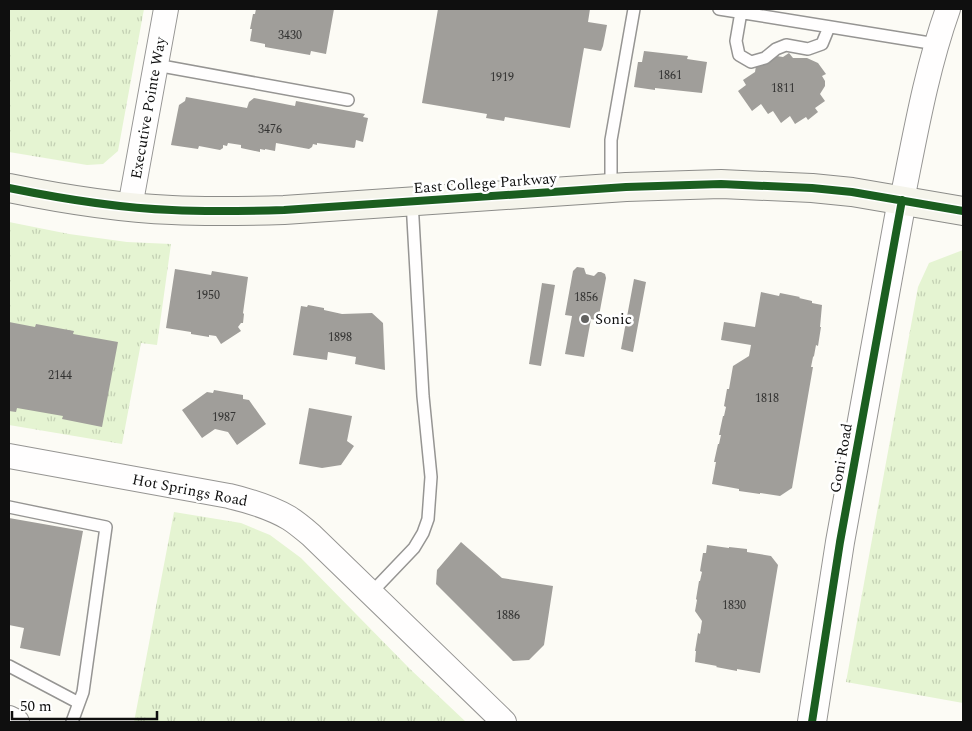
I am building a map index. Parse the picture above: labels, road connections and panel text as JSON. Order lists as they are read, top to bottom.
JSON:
{
  "streets": {
    "main road": ["East College Parkway"],
    "street": ["Executive Pointe Way", "Goni Road", "Hot Springs Road"]
  },
  "crossings": [
    ["Executive Pointe Way", "East College Parkway"],
    ["East College Parkway", "Goni Road"]
  ],
  "places": ["Sonic"],
  "house_numbers": [
    "3430",
    "1861",
    "1919",
    "1811",
    "3476",
    "1950",
    "1856",
    "1898",
    "2144",
    "1818",
    "1987",
    "1830",
    "1886"
  ],
  "scale_bar": "50 m"
}
